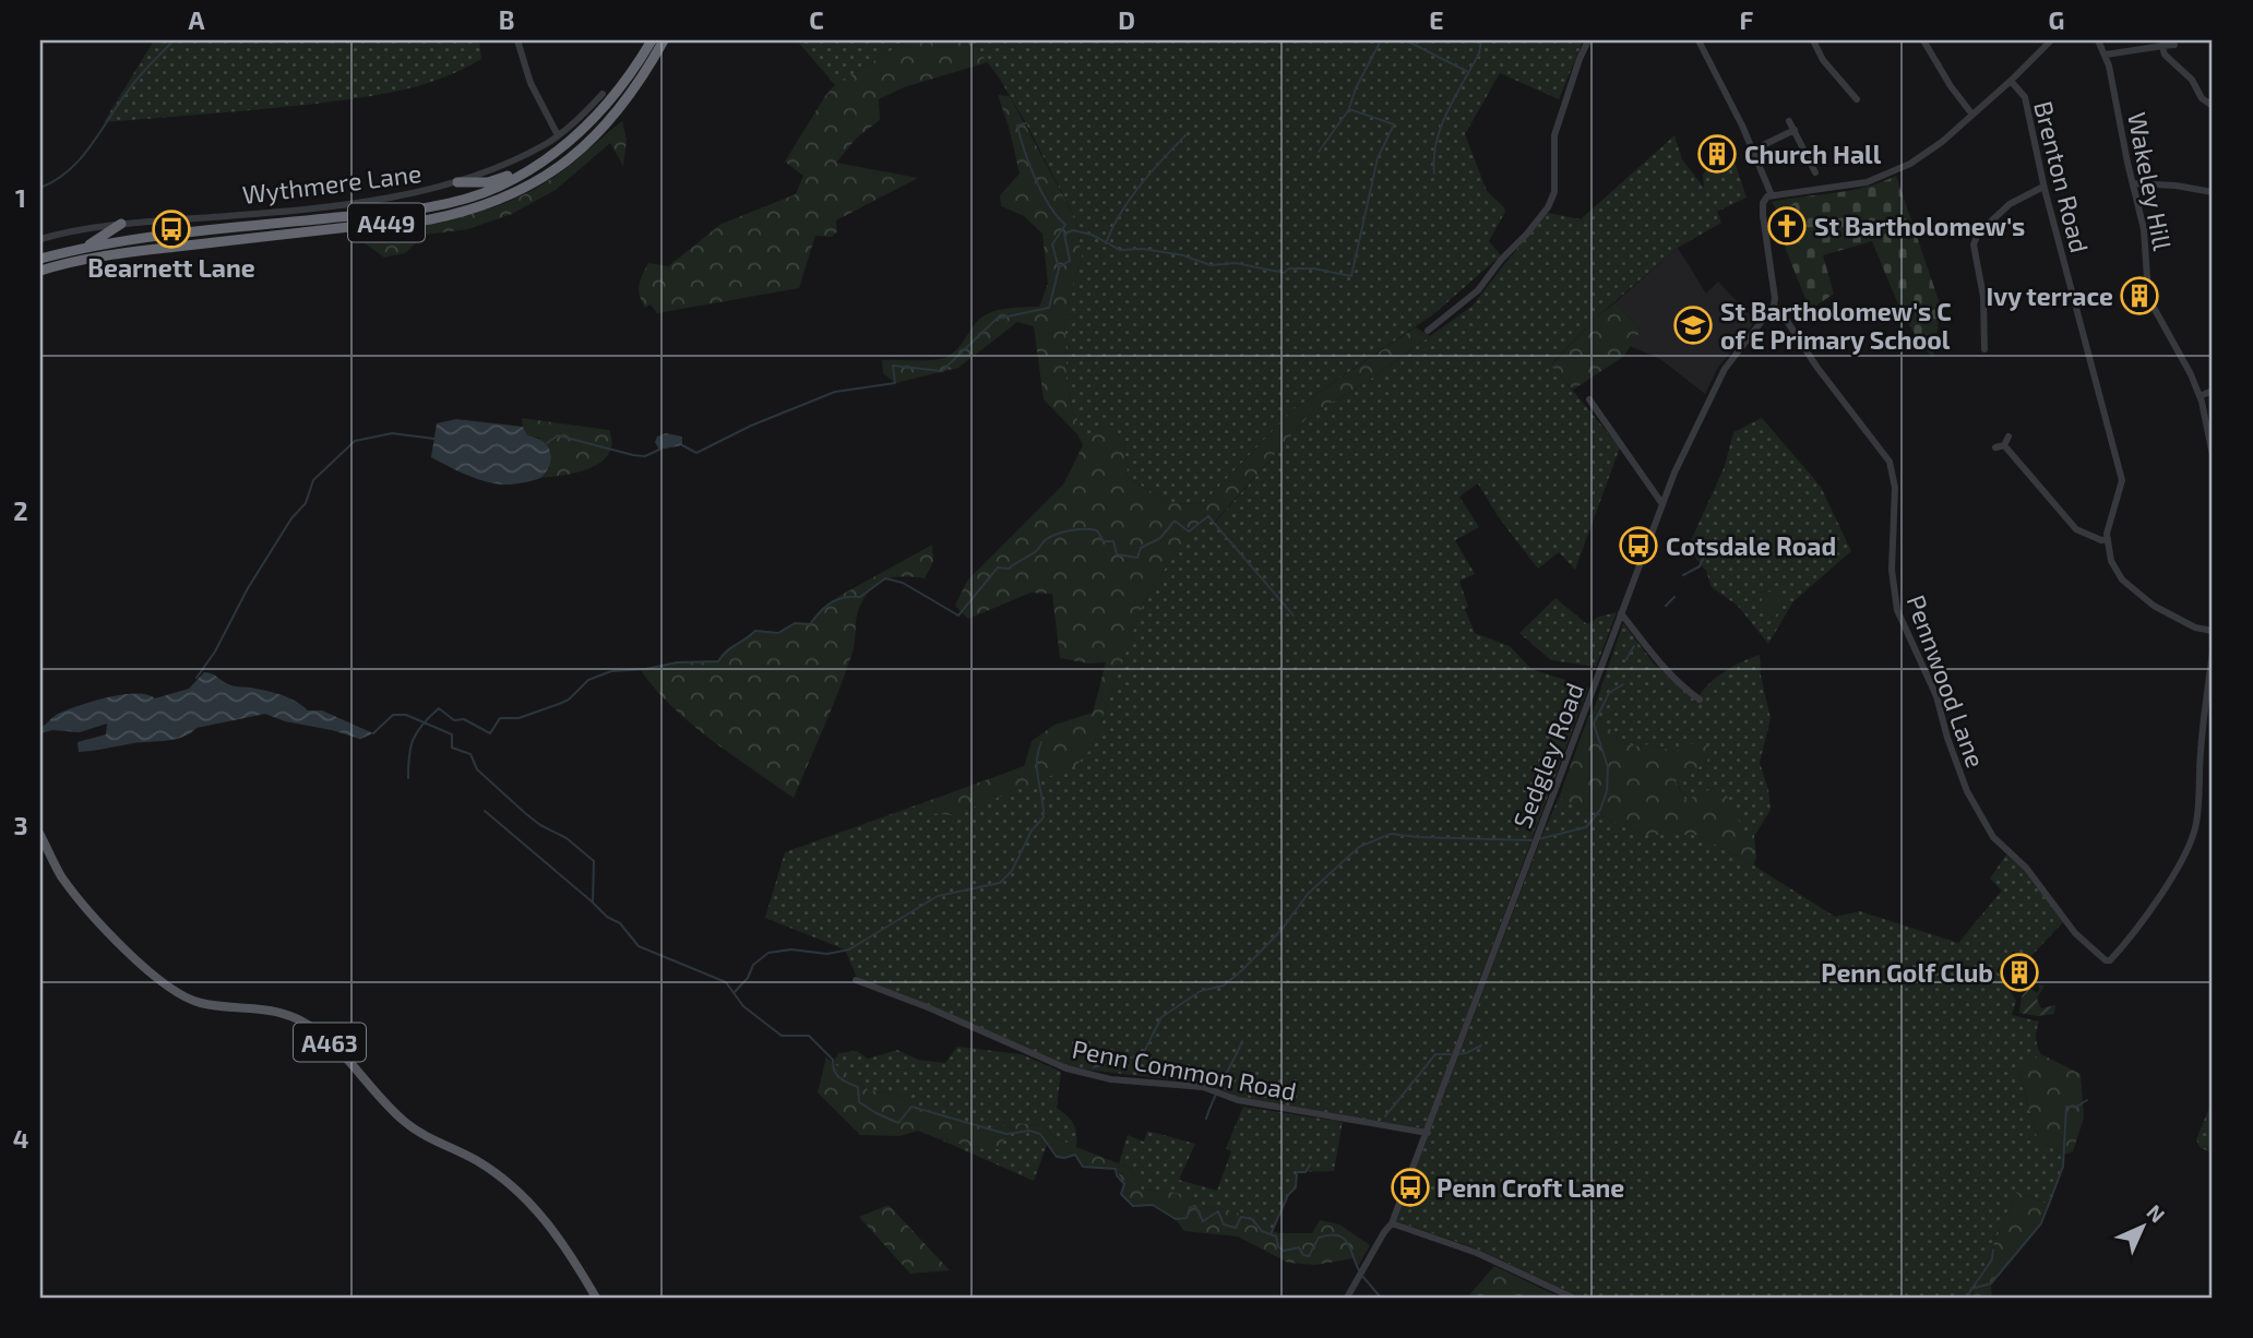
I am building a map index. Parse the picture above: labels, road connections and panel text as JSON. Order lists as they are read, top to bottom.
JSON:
{
  "streets": {
    "highway": ["A449"],
    "main road": ["A463"],
    "street": [
      "Brenton Road",
      "Wakeley Hill",
      "Wythmere Lane",
      "Pennwood Lane",
      "Sedgley Road",
      "Penn Common Road"
    ]
  },
  "crossings": [
    ["Pennwood Lane", "Sedgley Road"],
    ["Sedgley Road", "Penn Common Road"]
  ],
  "places": {
    "building": ["Church Hall", "Ivy terrace", "Penn Golf Club"],
    "church": ["St Bartholomew's"],
    "bus stop": ["Bearnett Lane", "Cotsdale Road", "Penn Croft Lane"],
    "school or university": ["St Bartholomew's C of E Primary School"]
  },
  "north": "top right",
  "grid": {
    "columns": [
      "A",
      "B",
      "C",
      "D",
      "E",
      "F",
      "G"
    ],
    "rows": [
      "1",
      "2",
      "3",
      "4"
    ]
  }
}
